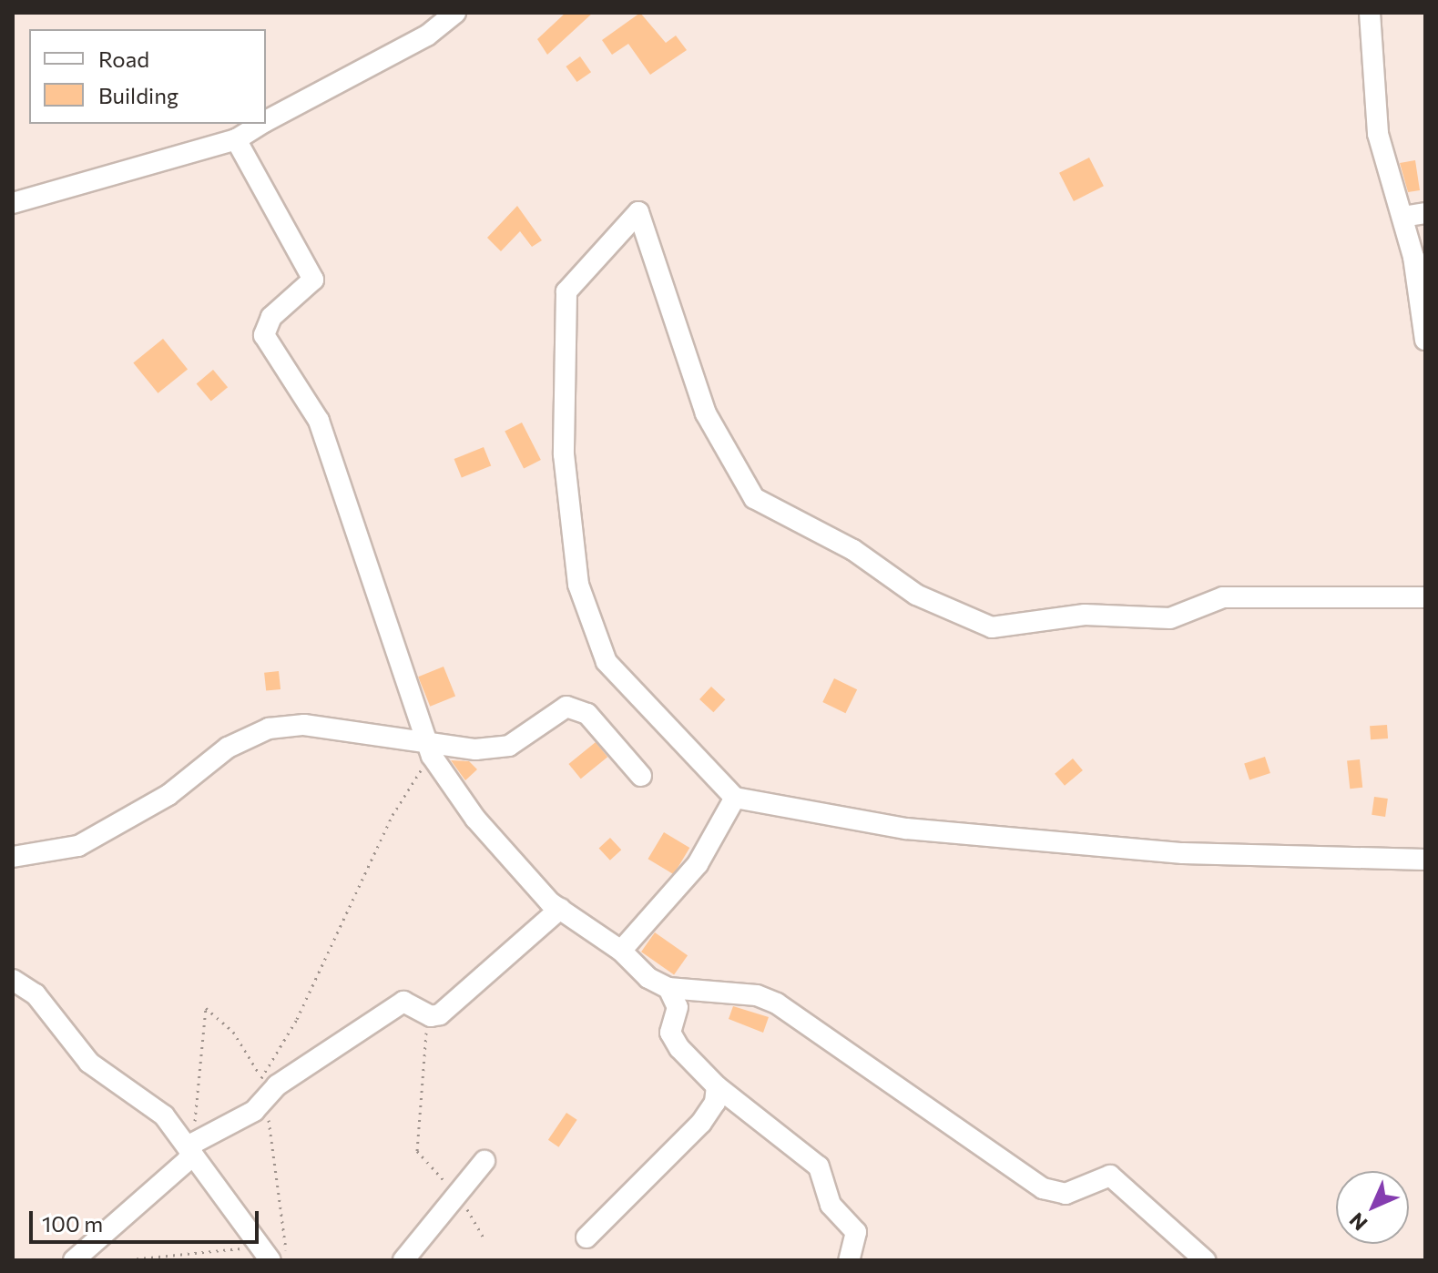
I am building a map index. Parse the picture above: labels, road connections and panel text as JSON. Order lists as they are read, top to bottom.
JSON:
{
  "legend": ["Road", "Building"],
  "scale_bar": "100 m",
  "north": "bottom left"
}
